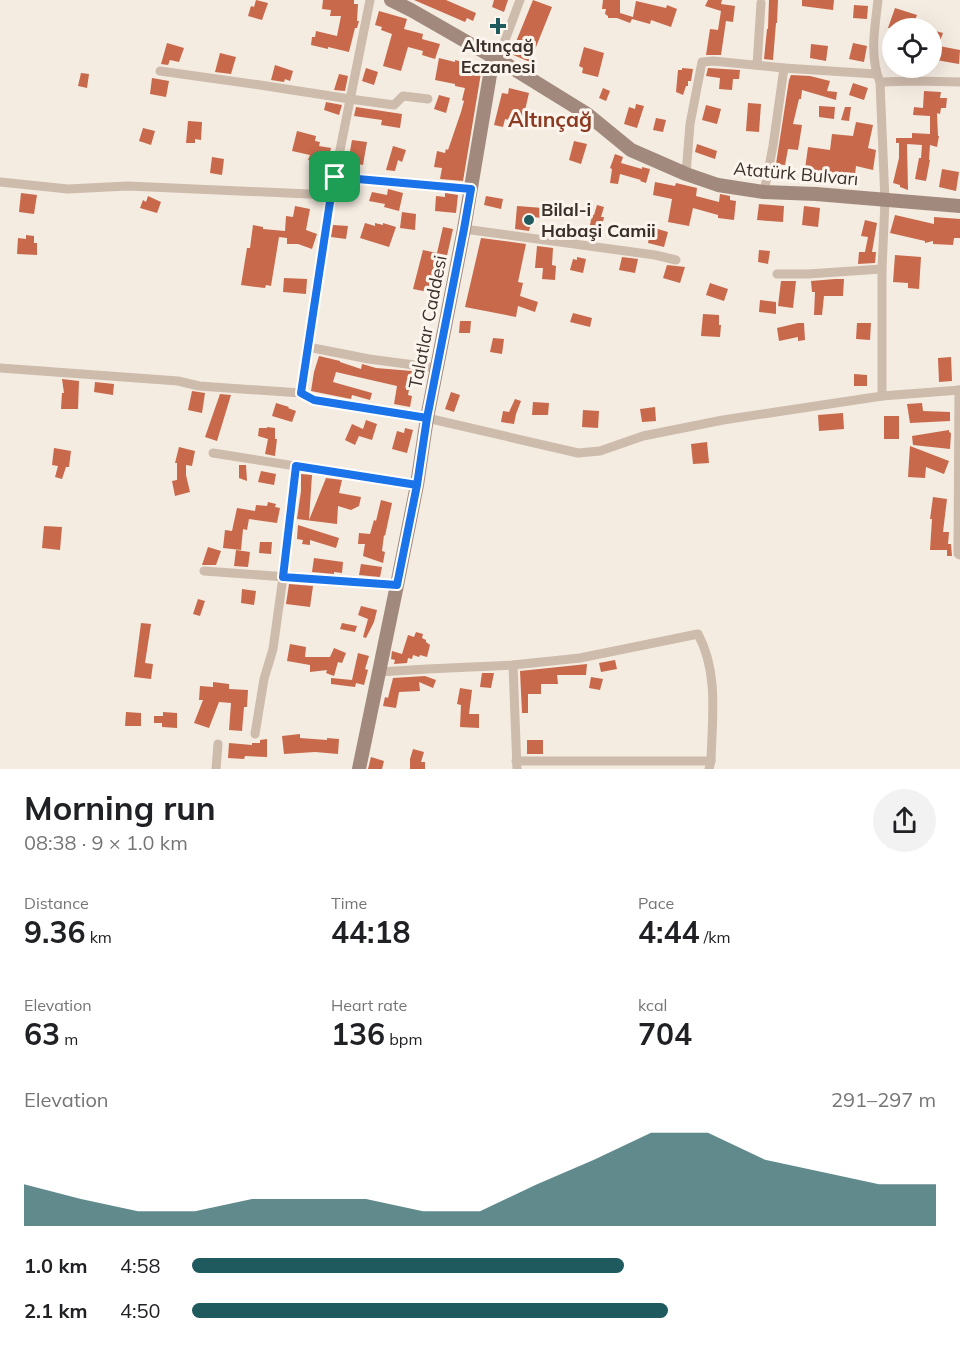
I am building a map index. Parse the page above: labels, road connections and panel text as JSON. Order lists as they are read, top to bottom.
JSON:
{
  "streets": {
    "street": ["Atatürk Bulvarı", "Talatlar Caddesi"]
  },
  "crossings": [
    ["Atatürk Bulvarı", "Talatlar Caddesi"]
  ],
  "districts": ["Altınçağ"],
  "places": {
    "health": ["Altınçağ Eczanesi"],
    "other": ["Bilal-i Habaşi Camii"]
  },
  "page": {
    "heading": ["Morning run", "08:38 · 9 × 1.0 km"],
    "stats": [
      ["Distance", "9.36 km"],
      ["Time", "44:18"],
      ["Pace", "4:44 /km"],
      ["Elevation", "63 m"],
      ["Heart rate", "136 bpm"],
      ["kcal", "704"]
    ],
    "chart": ["Elevation", "291–297 m"],
    "list": [
      {
        "name": "1.0 km",
        "note": "4:58"
      },
      {
        "name": "2.1 km",
        "note": "4:50"
      }
    ]
  }
}
